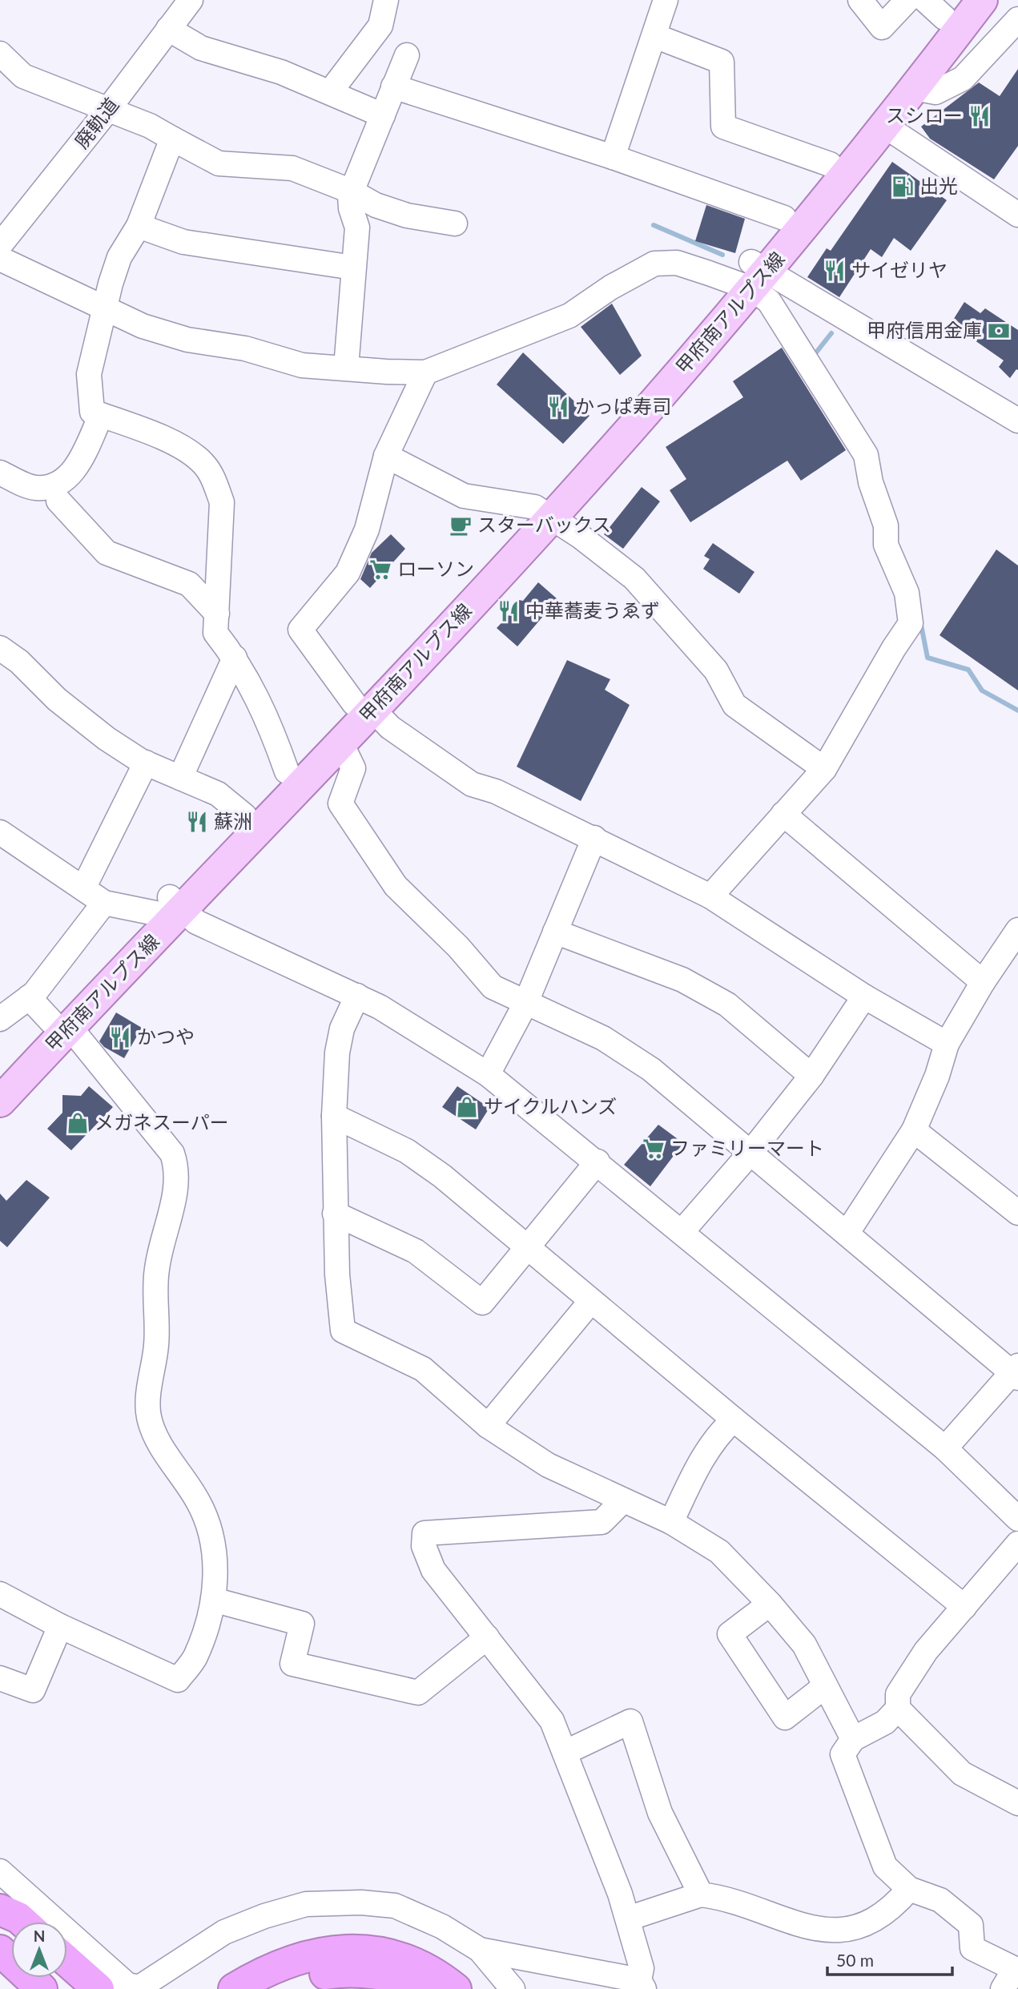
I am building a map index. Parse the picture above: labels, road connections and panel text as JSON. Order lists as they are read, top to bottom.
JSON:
{
  "streets": {
    "main road": ["甲府南アルプス線"],
    "street": ["廃軌道"]
  },
  "places": {
    "restaurant": [
      "スシロー",
      "サイゼリヤ",
      "かっぱ寿司",
      "中華蕎麦うゑず",
      "蘇洲",
      "かつや"
    ],
    "fuel station": ["出光"],
    "bank": ["甲府信用金庫"],
    "cafe": ["スターバックス"],
    "supermarket": ["ローソン", "ファミリーマート"],
    "shop": ["サイクルハンズ", "メガネスーパー"]
  },
  "scale_bar": "50 m",
  "north": "top"
}
